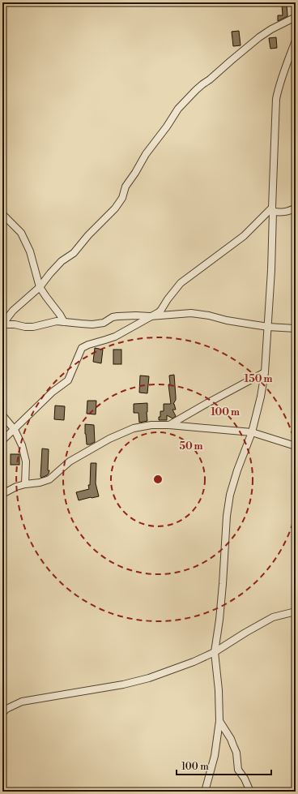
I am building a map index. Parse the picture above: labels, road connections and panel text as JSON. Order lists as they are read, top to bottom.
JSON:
{
  "scale_bar": "100 m",
  "rings": ["150 m", "100 m", "50 m"]
}
